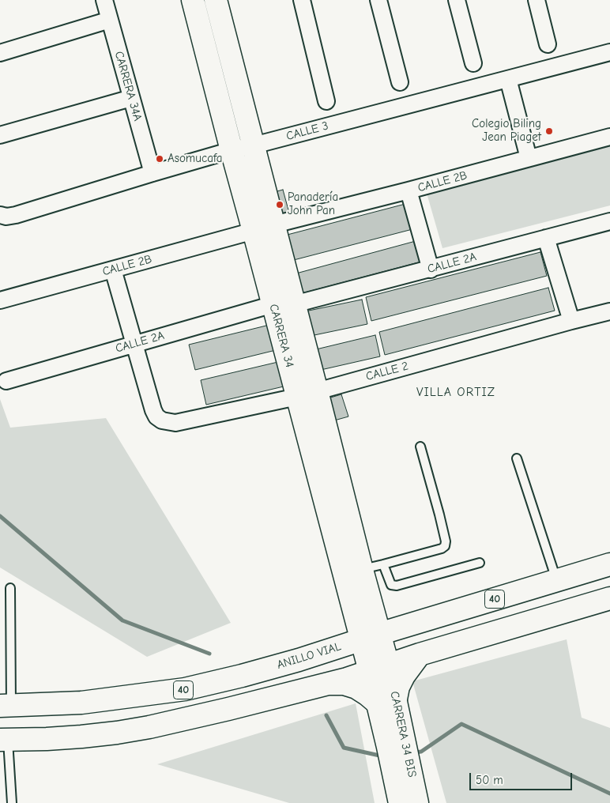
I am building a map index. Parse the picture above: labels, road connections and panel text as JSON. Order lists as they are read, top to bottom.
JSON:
{
  "streets": {
    "main road": [
      "CARRERA 34",
      "40",
      "ANILLO VIAL",
      "CARRERA 34 BIS"
    ],
    "street": [
      "CARRERA 34A",
      "CALLE 3",
      "CALLE 2B",
      "CALLE 2A",
      "CALLE 2"
    ]
  },
  "crossings": [
    ["CARRERA 34A", "CALLE 3"],
    ["CALLE 3", "CARRERA 34"],
    ["CALLE 2B", "CARRERA 34"],
    ["CALLE 2A", "CARRERA 34"],
    ["CALLE 2A", "CALLE 2"],
    ["CARRERA 34", "CALLE 2"],
    ["CARRERA 34", "40"],
    ["CARRERA 34", "ANILLO VIAL"],
    ["CARRERA 34", "CARRERA 34 BIS"],
    ["40", "CARRERA 34 BIS"]
  ],
  "districts": ["VILLA ORTIZ"],
  "places": ["Colegio Biling Jean Piaget", "Asomucafa", "Panadería John Pan"],
  "scale_bar": "50 m"
}
